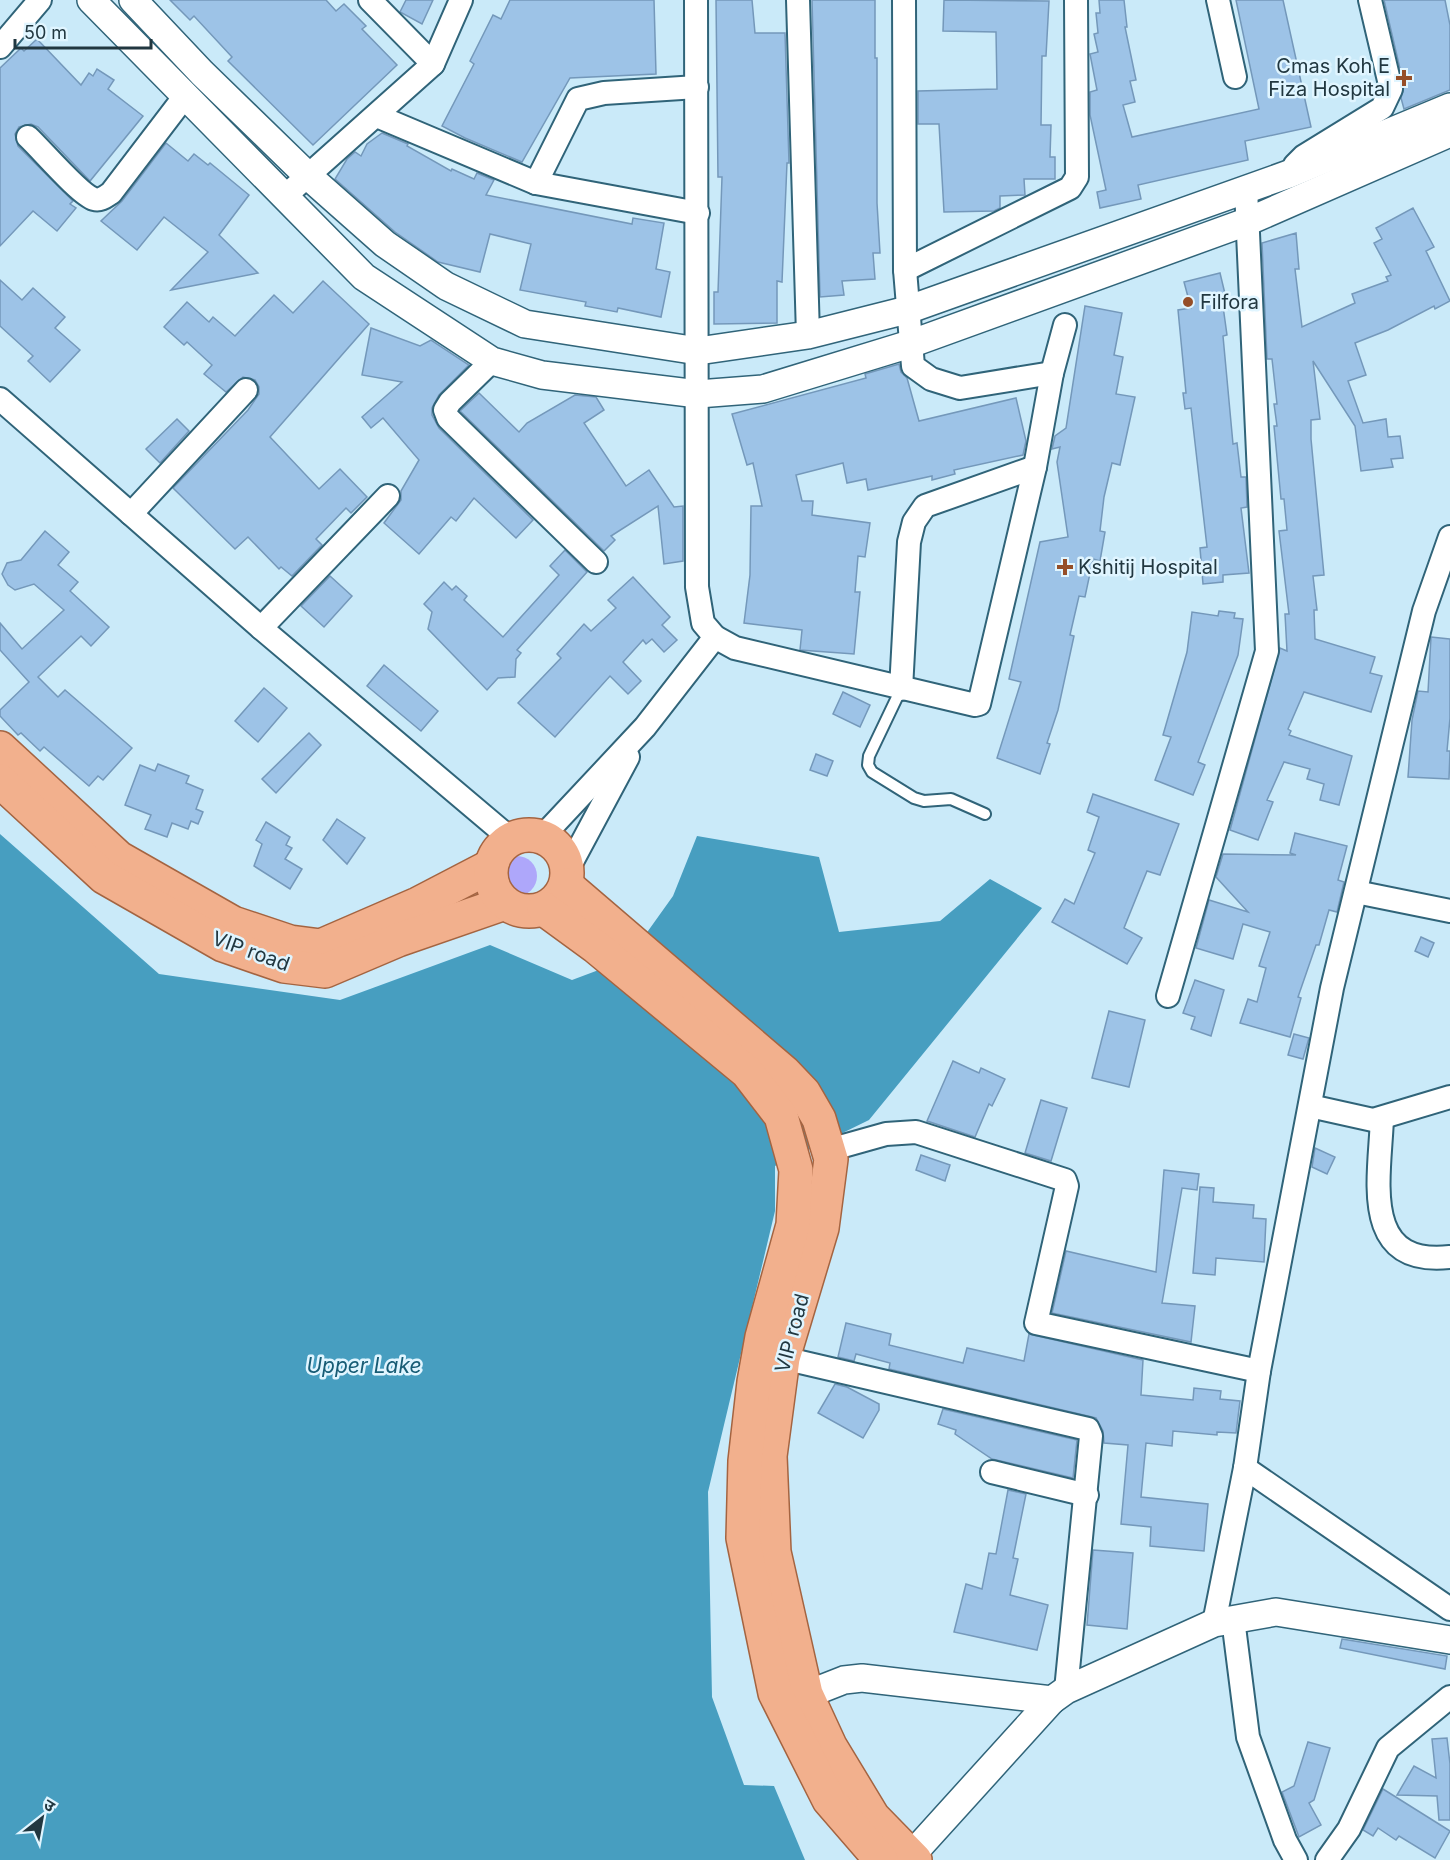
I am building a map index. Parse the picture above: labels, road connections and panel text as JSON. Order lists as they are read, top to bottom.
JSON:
{
  "streets": {
    "main road": ["VIP road"]
  },
  "water": ["Upper Lake"],
  "places": {
    "health": ["Cmas Koh E Fiza Hospital", "Kshitij Hospital"],
    "other": ["Filfora"]
  },
  "scale_bar": "50 m",
  "north": "top right"
}
